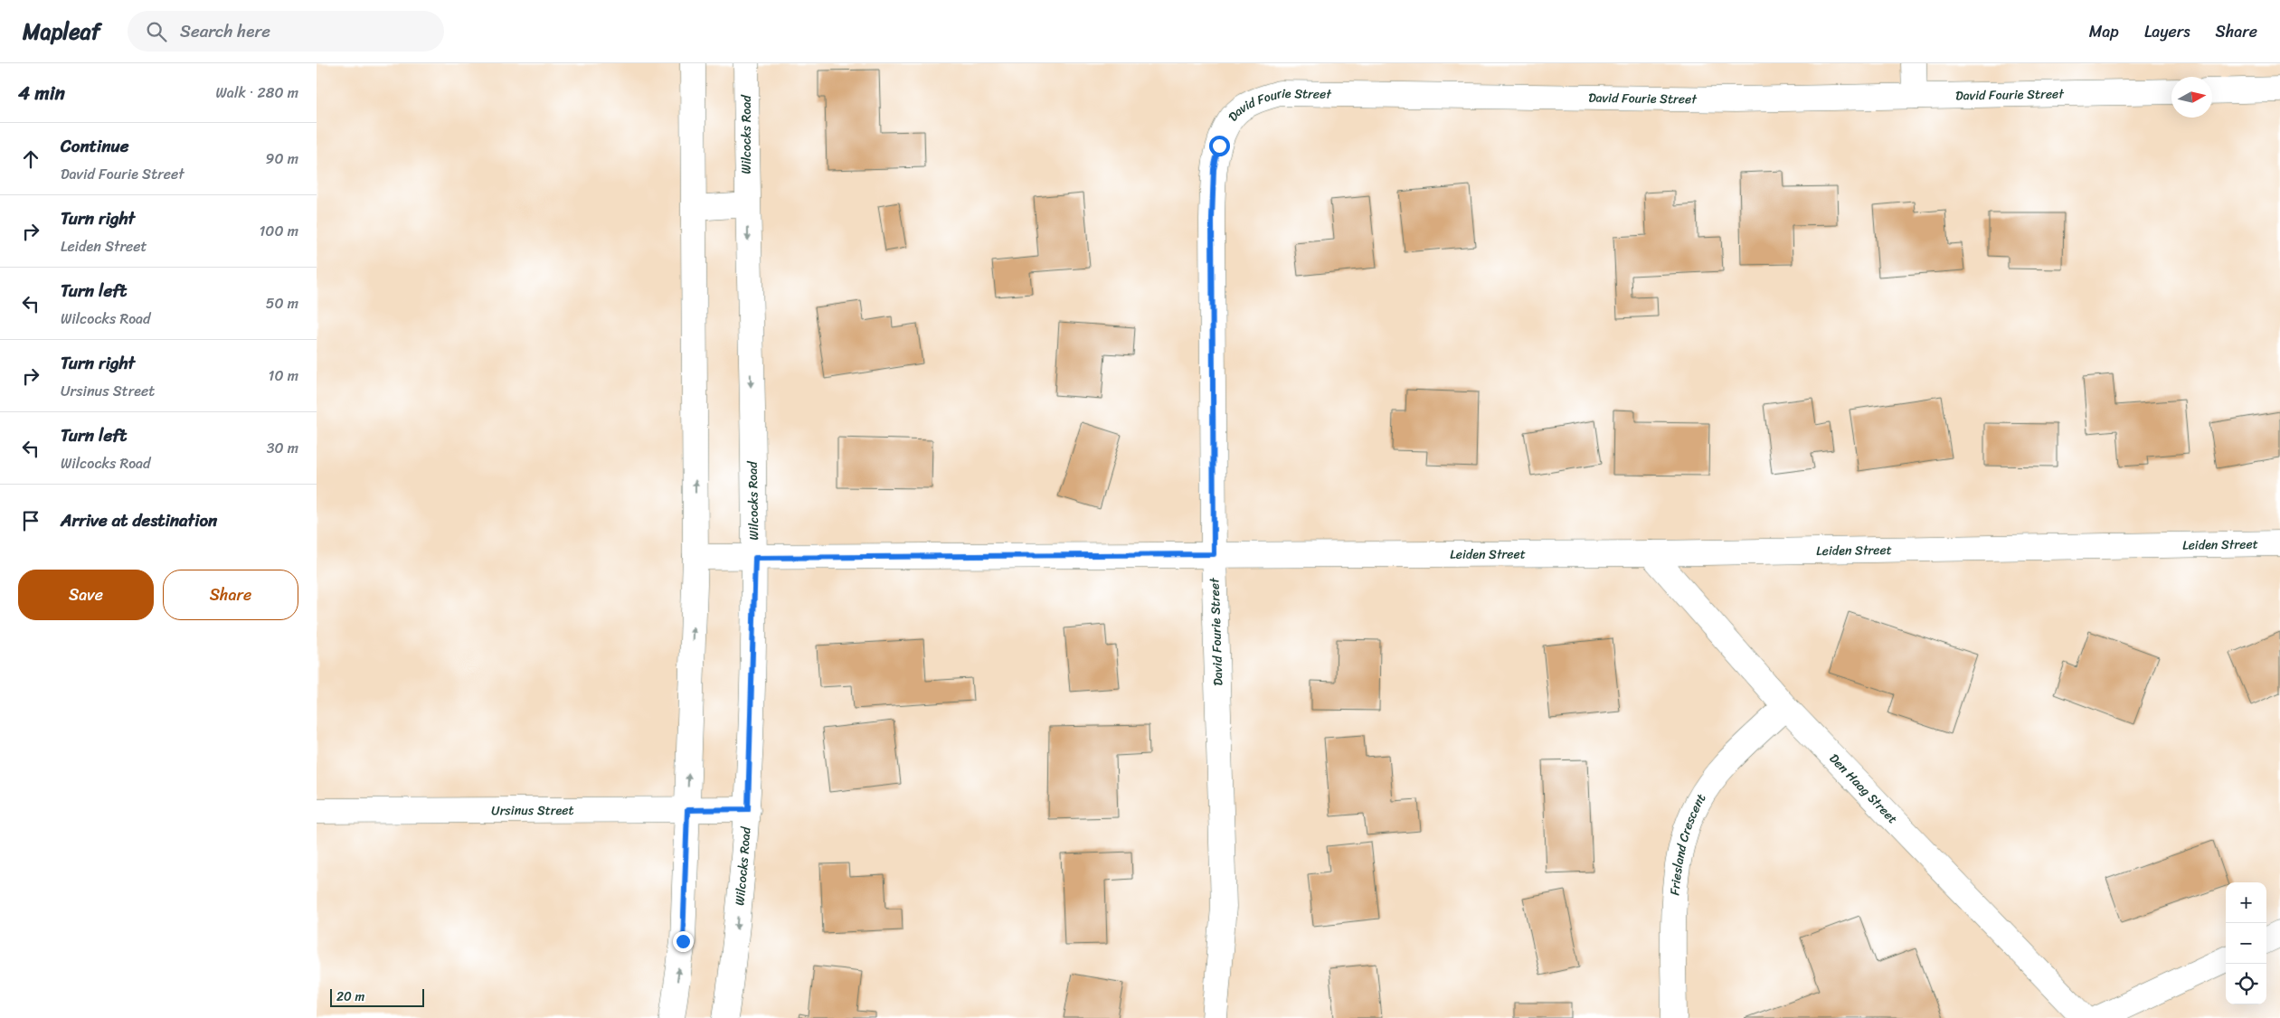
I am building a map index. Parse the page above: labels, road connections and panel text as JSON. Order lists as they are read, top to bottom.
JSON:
{
  "streets": {
    "street": [
      "David Fourie Street",
      "Wilcocks Road",
      "Leiden Street",
      "Den Haag Street",
      "Ursinus Street",
      "Friesland Crescent"
    ]
  },
  "crossings": [
    ["David Fourie Street", "Leiden Street"],
    ["Wilcocks Road", "Leiden Street"],
    ["Wilcocks Road", "Ursinus Street"],
    ["Leiden Street", "Den Haag Street"],
    ["Den Haag Street", "Friesland Crescent"]
  ],
  "scale_bar": "20 m",
  "north": "right",
  "page": {
    "header": "Mapleaf",
    "search": "Search here",
    "nav": ["Map", "Layers", "Share"],
    "heading": ["4 min", "Walk · 280 m"],
    "list": [
      ["Continue", "David Fourie Street", "90 m"],
      ["Turn right", "Leiden Street", "100 m"],
      ["Turn left", "Wilcocks Road", "50 m"],
      ["Turn right", "Ursinus Street", "10 m"],
      ["Turn left", "Wilcocks Road", "30 m"],
      "Arrive at destination"
    ],
    "buttons": ["Save", "Share"],
    "map_buttons": ["+", "−"],
    "scale": "20 m"
  }
}
